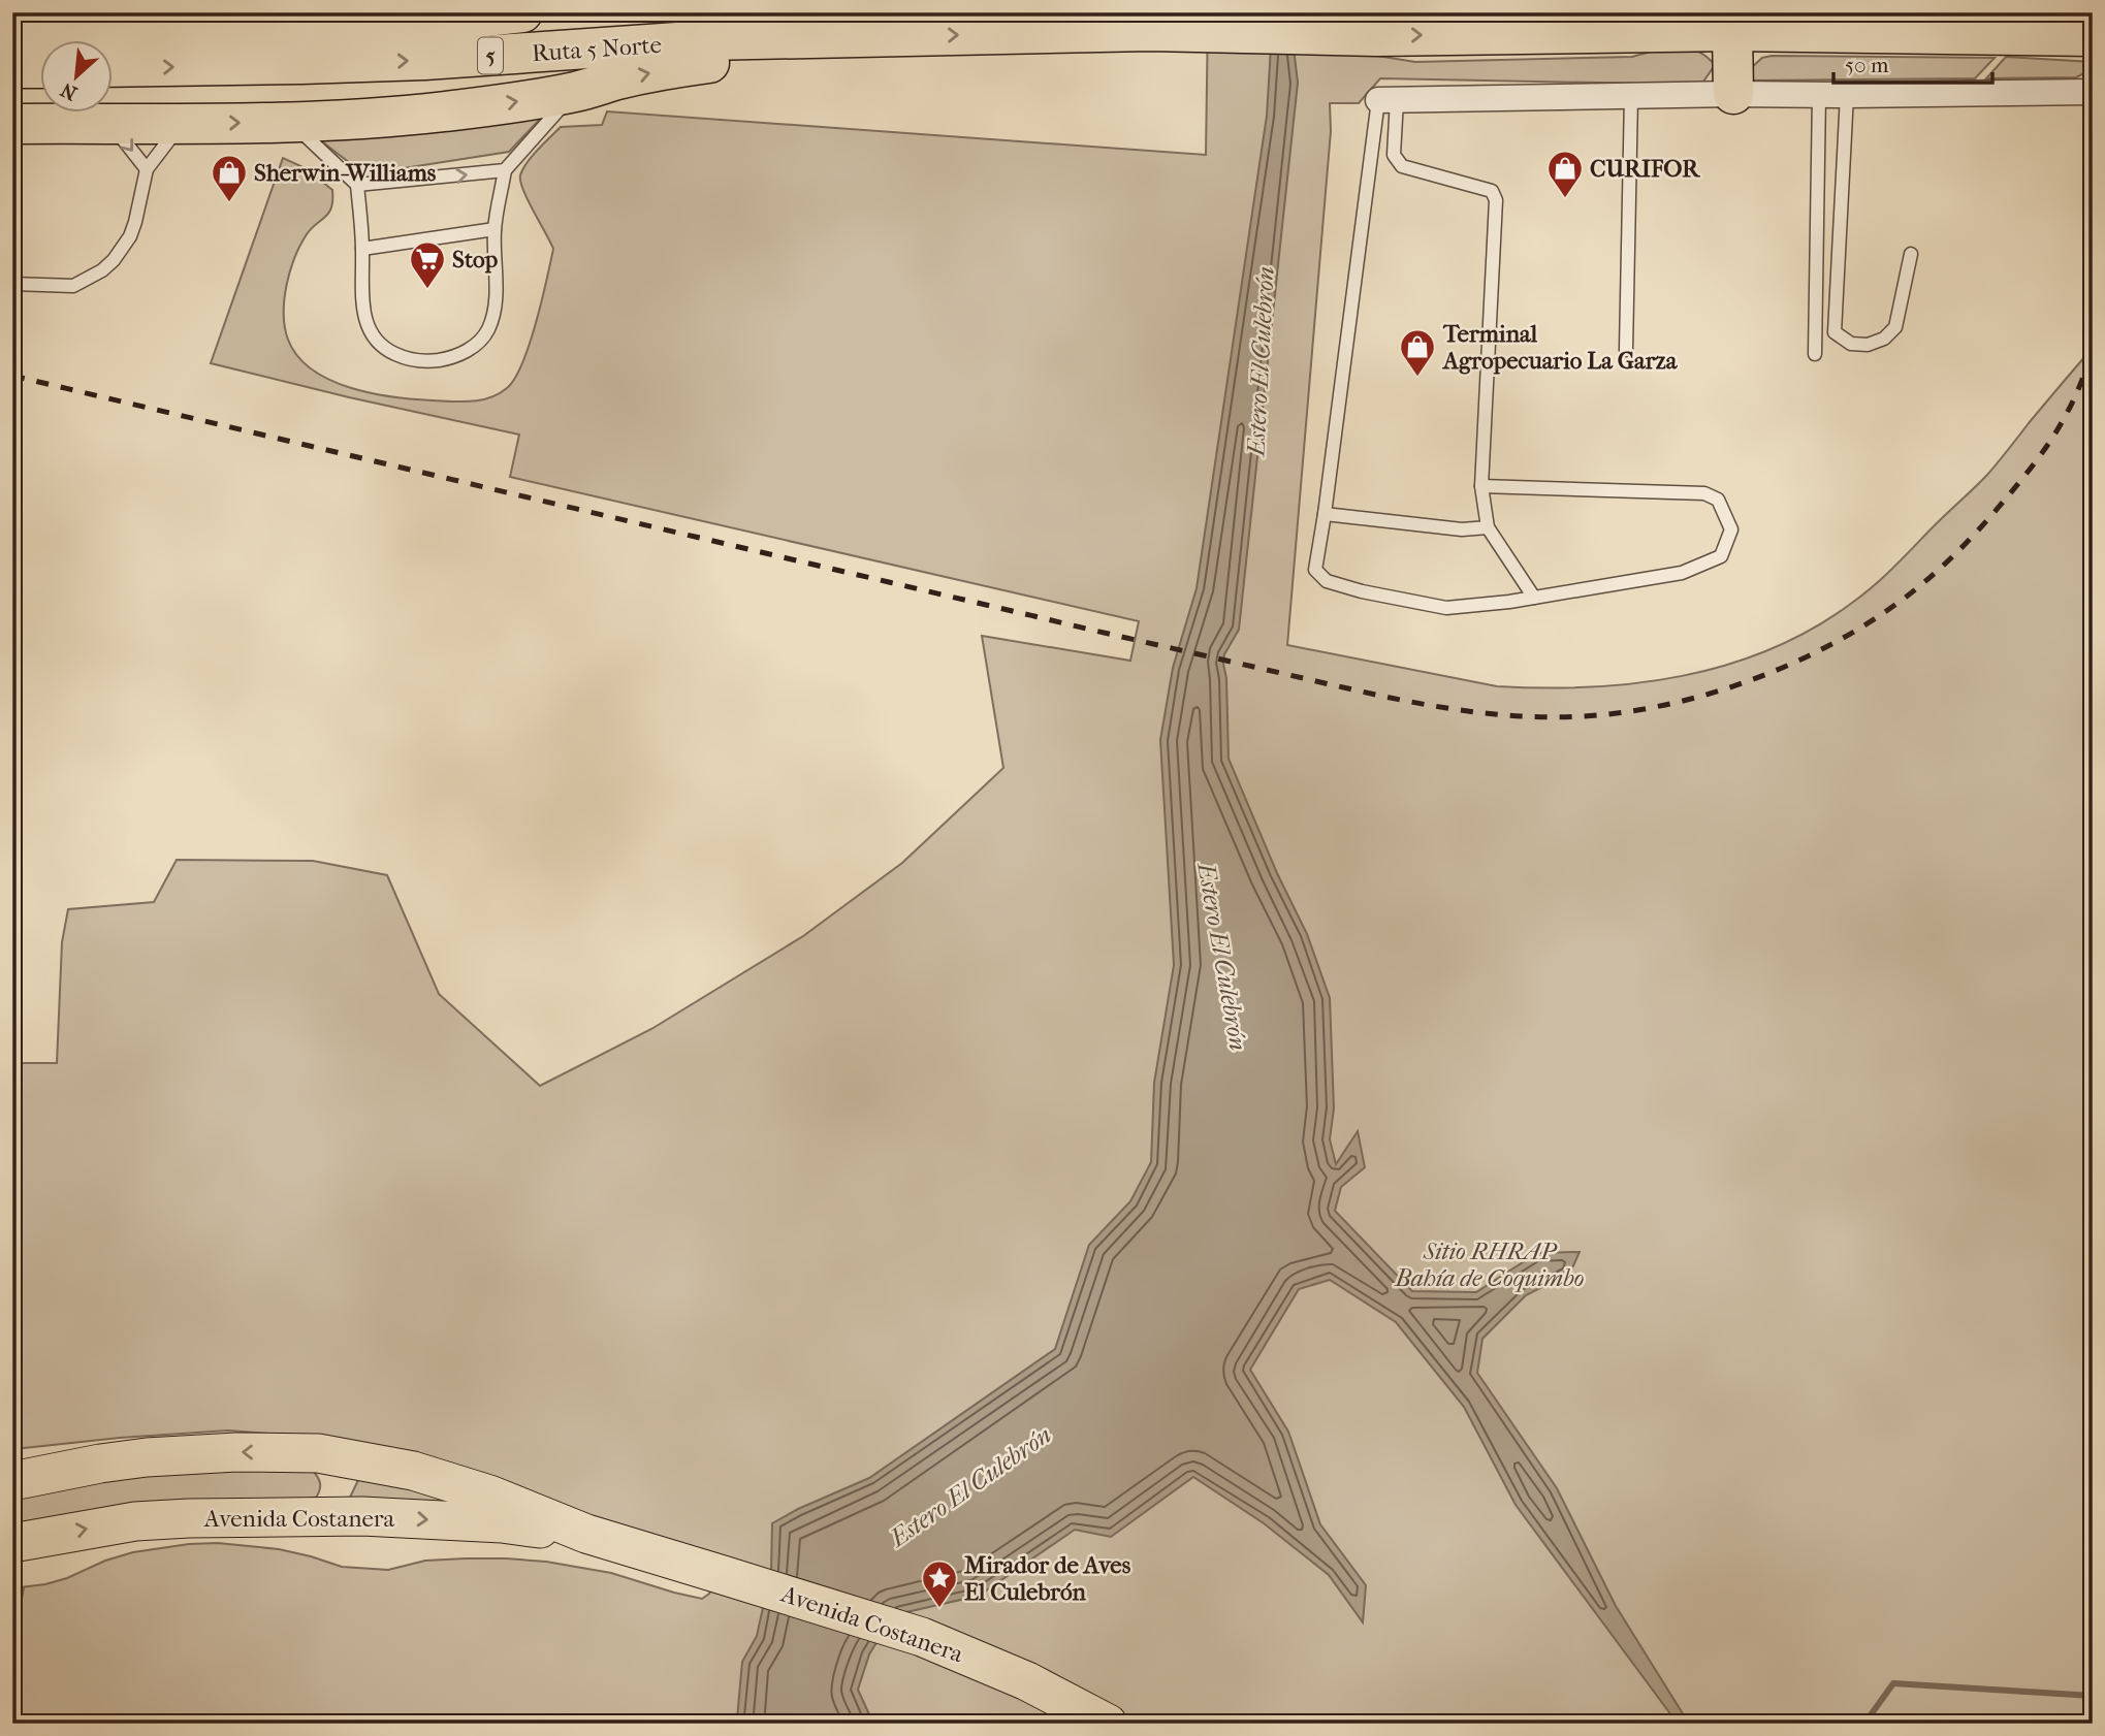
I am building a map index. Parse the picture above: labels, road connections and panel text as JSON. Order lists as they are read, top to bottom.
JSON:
{
  "streets": {
    "highway": ["Ruta 5 Norte", "5"],
    "main road": ["Avenida Costanera"]
  },
  "water": ["Estero El Culebrón"],
  "parks": ["Sitio RHRAP Bahía de Coquimbo"],
  "places": {
    "shop": ["CURIFOR", "Sherwin-Williams", "Terminal Agropecuario La Garza"],
    "supermarket": ["Stop"],
    "place": ["Mirador de Aves El Culebrón"]
  },
  "scale_bar": "50 m",
  "north": "bottom left"
}
